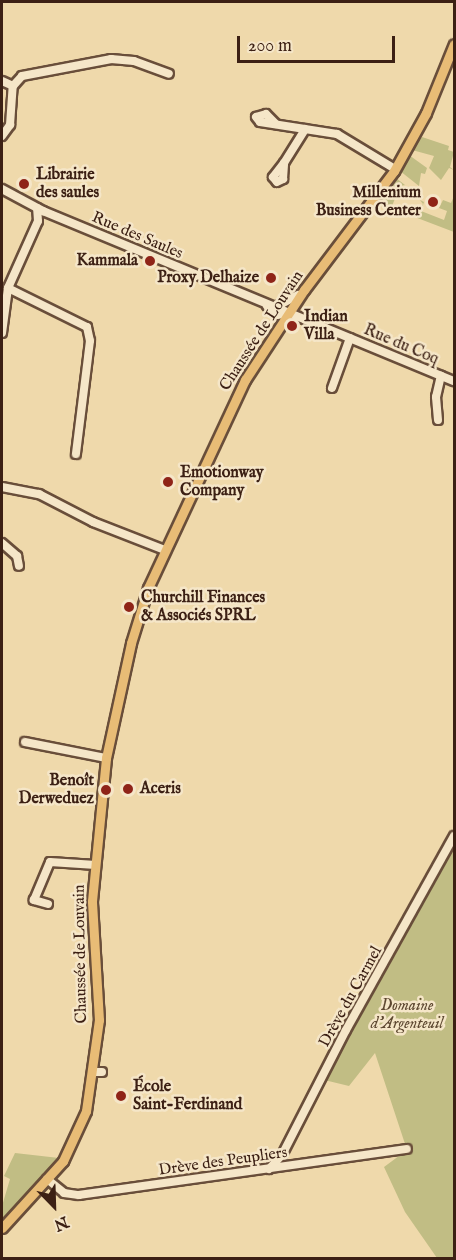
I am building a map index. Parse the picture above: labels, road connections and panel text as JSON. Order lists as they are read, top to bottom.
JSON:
{
  "streets": {
    "main road": ["Chaussée de Louvain"],
    "street": [
      "Rue des Saules",
      "Rue du Coq",
      "Drève du Carmel",
      "Drève des Peupliers"
    ]
  },
  "crossings": [
    ["Rue des Saules", "Chaussée de Louvain"],
    ["Rue des Saules", "Rue du Coq"],
    ["Chaussée de Louvain", "Rue du Coq"],
    ["Chaussée de Louvain", "Drève des Peupliers"],
    ["Drève du Carmel", "Drève des Peupliers"]
  ],
  "parks": ["Domaine d'Argenteuil"],
  "places": [
    "Librairie des saules",
    "Millenium Business Center",
    "Kammala",
    "Proxy Delhaize",
    "Indian Villa",
    "Emotionway Company",
    "Churchill Finances & Associés SPRL",
    "Aceris",
    "Benoît Derweduez",
    "École Saint-Ferdinand"
  ],
  "scale_bar": "200 m",
  "north": "bottom right"
}
